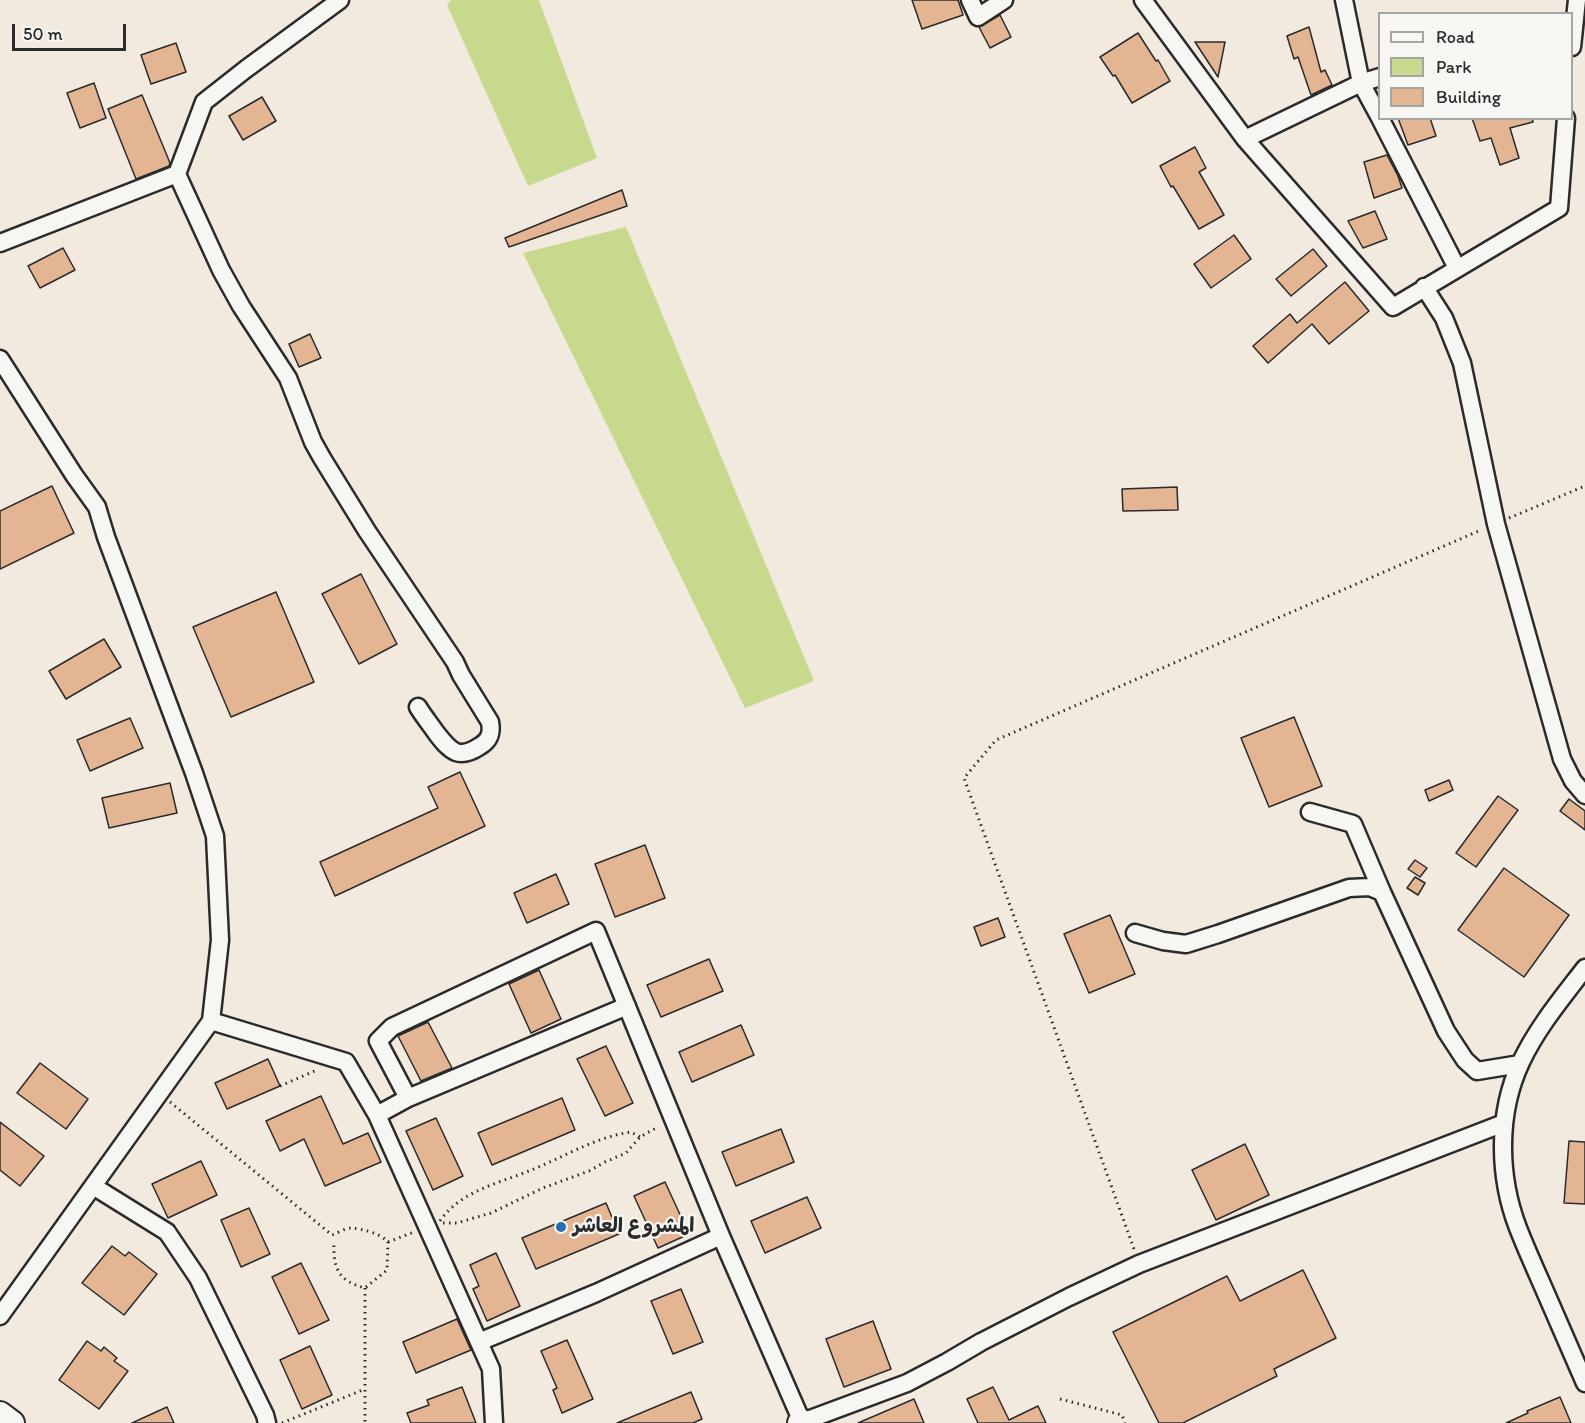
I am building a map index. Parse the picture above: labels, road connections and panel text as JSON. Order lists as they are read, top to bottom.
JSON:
{
  "places": ["المشروع العاشر"],
  "legend": ["Road", "Park", "Building"],
  "scale_bar": "50 m"
}
